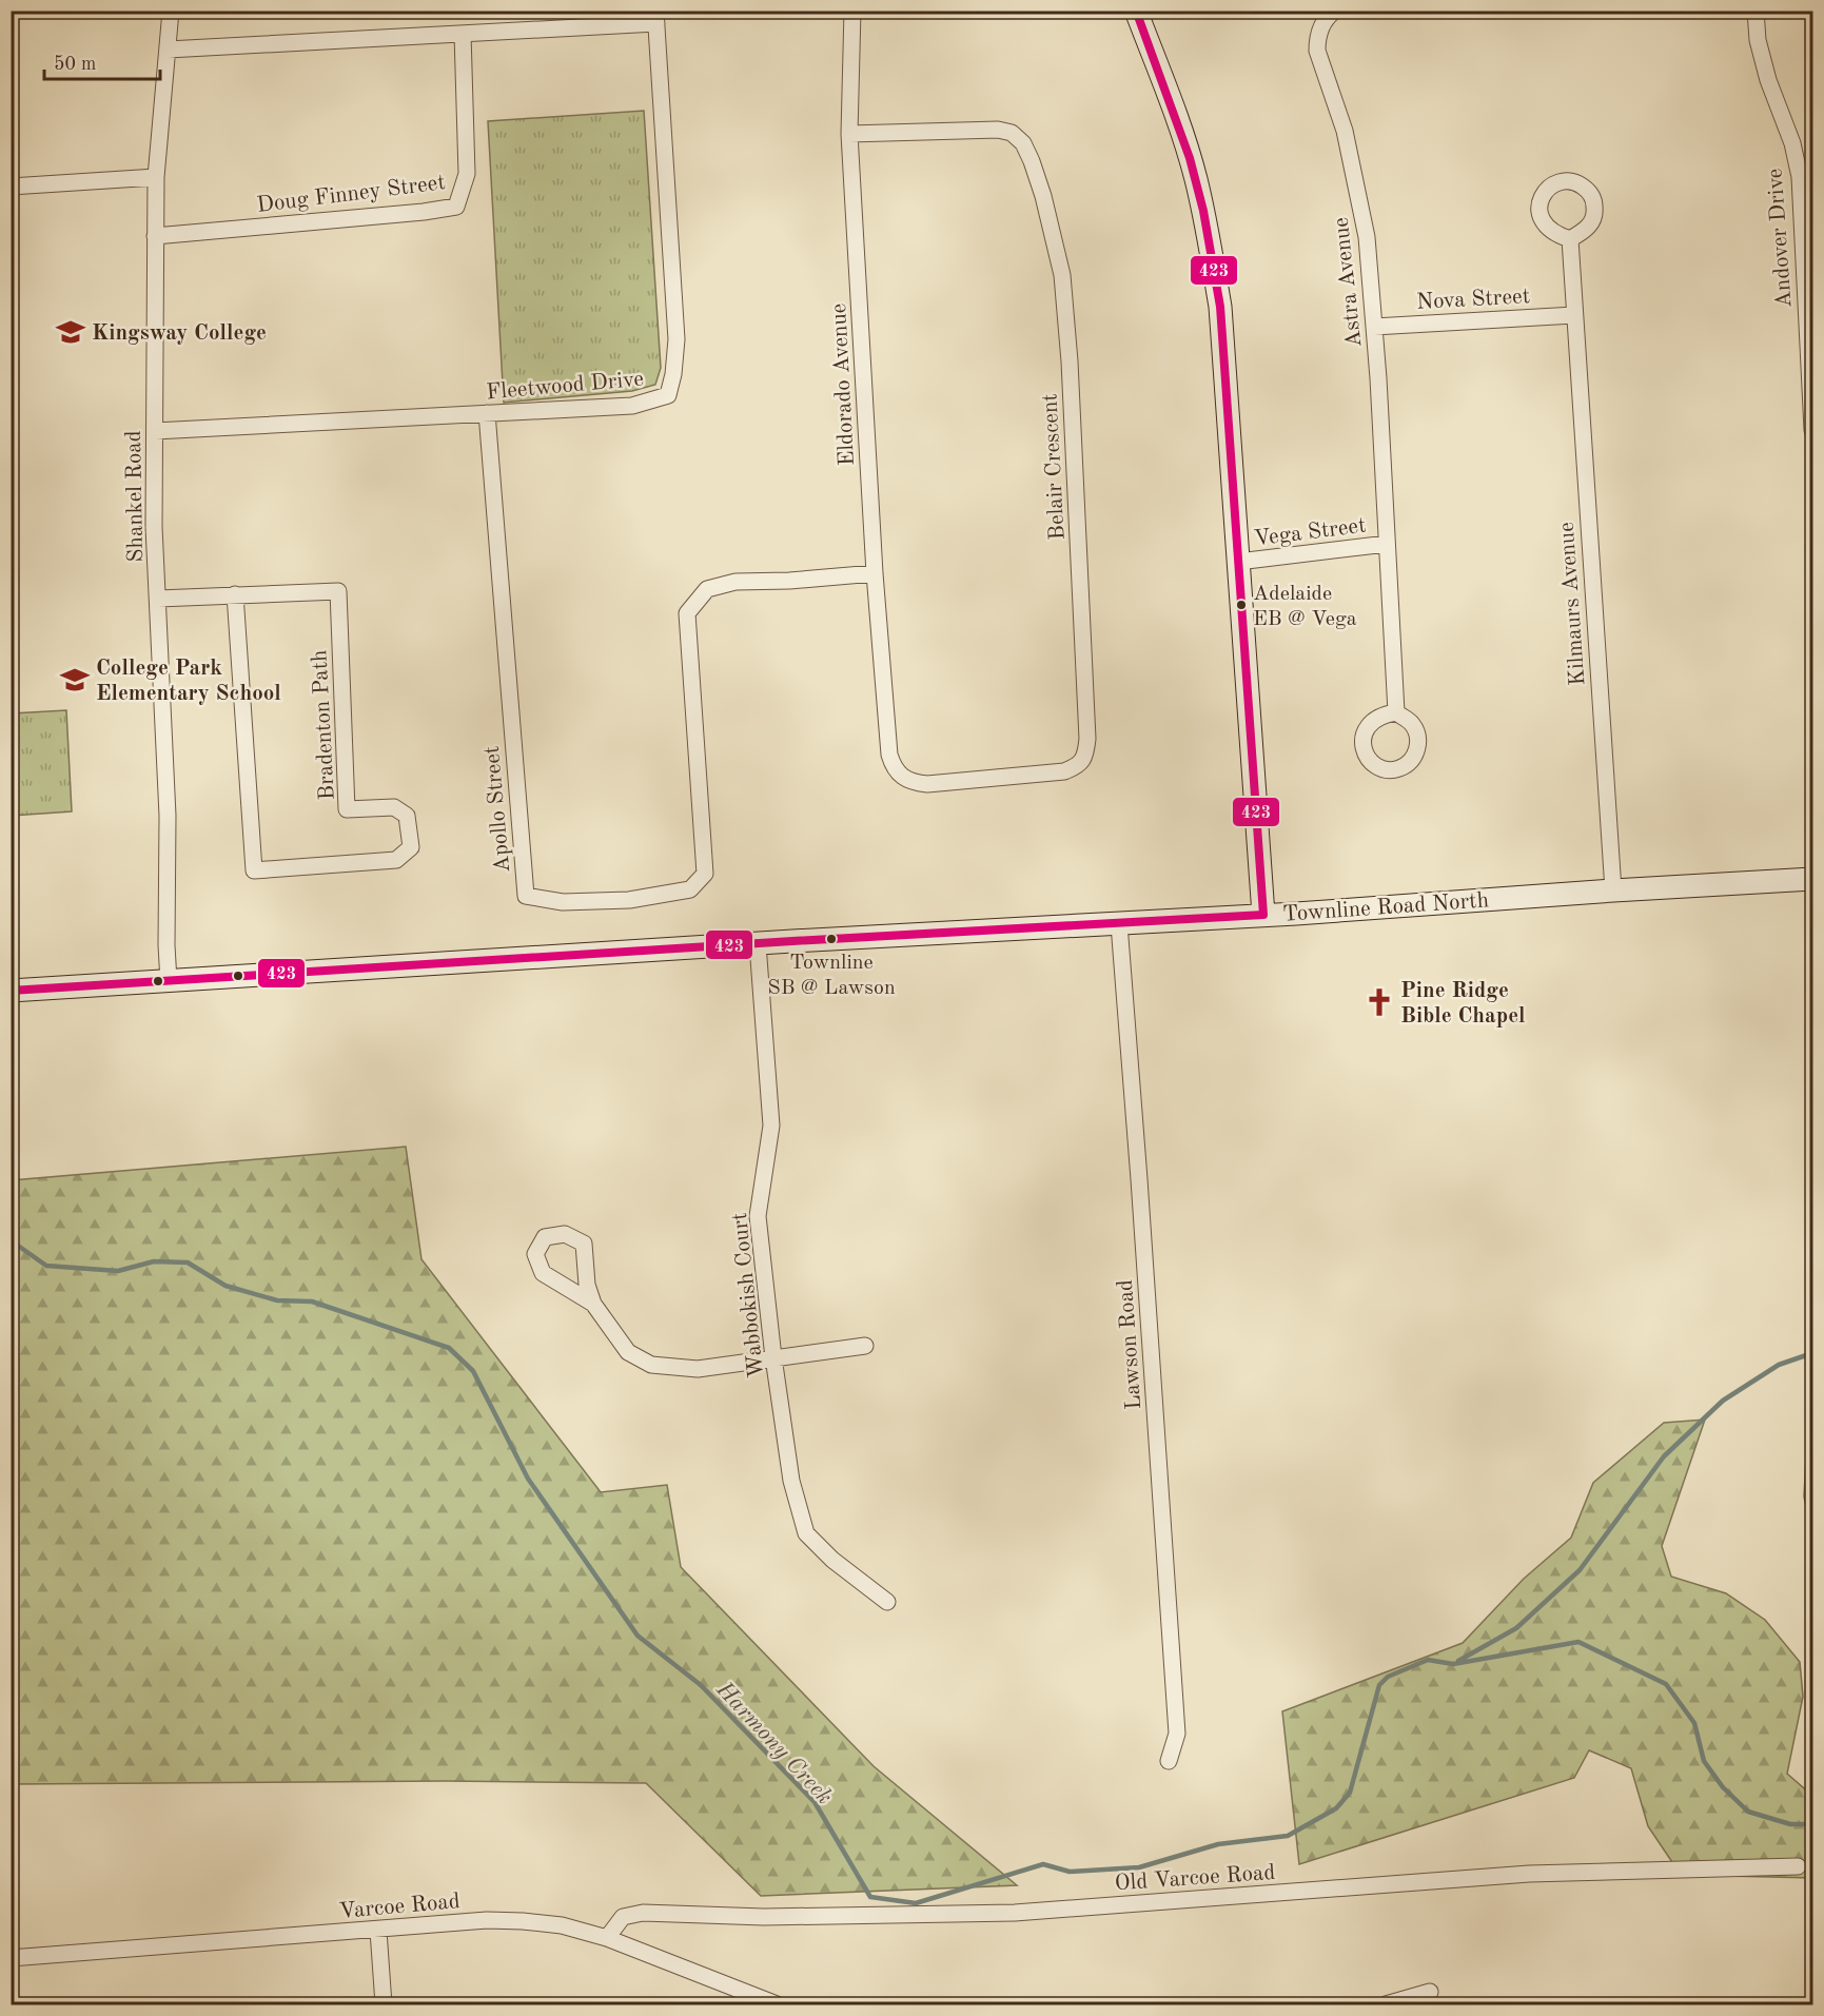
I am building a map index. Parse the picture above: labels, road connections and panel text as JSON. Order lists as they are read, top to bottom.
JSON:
{
  "streets": {
    "main road": ["Townline Road North"],
    "street": [
      "Doug Finney Street",
      "Andover Drive",
      "Astra Avenue",
      "Nova Street",
      "Fleetwood Drive",
      "Eldorado Avenue",
      "Belair Crescent",
      "Shankel Road",
      "Vega Street",
      "Kilmaurs Avenue",
      "Bradenton Path",
      "Apollo Street",
      "Wabbokish Court",
      "Lawson Road",
      "Old Varcoe Road",
      "Varcoe Road"
    ]
  },
  "crossings": [
    ["Doug Finney Street", "Shankel Road"],
    ["Astra Avenue", "Nova Street"],
    ["Astra Avenue", "Vega Street"],
    ["Nova Street", "Kilmaurs Avenue"],
    ["Fleetwood Drive", "Shankel Road"],
    ["Fleetwood Drive", "Apollo Street"],
    ["Eldorado Avenue", "Belair Crescent"],
    ["Eldorado Avenue", "Apollo Street"],
    ["Shankel Road", "Bradenton Path"],
    ["Shankel Road", "Townline Road North"],
    ["Kilmaurs Avenue", "Townline Road North"],
    ["Townline Road North", "Wabbokish Court"],
    ["Townline Road North", "Lawson Road"],
    ["Old Varcoe Road", "Varcoe Road"]
  ],
  "water": ["Harmony Creek"],
  "places": {
    "school or university": ["Kingsway College", "College Park Elementary School"],
    "other": ["Adelaide EB @ Vega", "Townline SB @ Lawson"],
    "church": ["Pine Ridge Bible Chapel"]
  },
  "lines": ["transit line 423"],
  "scale_bar": "50 m"
}
